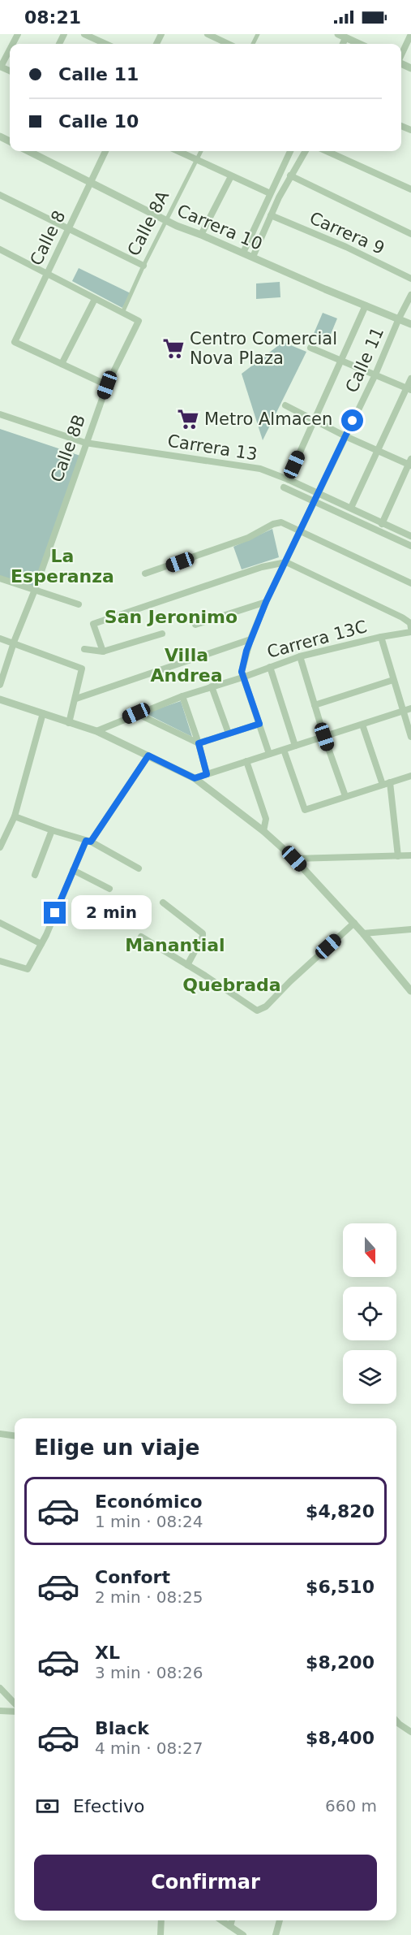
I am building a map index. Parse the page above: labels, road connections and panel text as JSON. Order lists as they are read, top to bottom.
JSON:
{
  "streets": {
    "street": [
      "Calle 8A",
      "Carrera 10",
      "Carrera 9",
      "Calle 8",
      "Calle 11",
      "Carrera 13",
      "Calle 8B",
      "Carrera 13C"
    ]
  },
  "crossings": [
    ["Calle 8A", "Carrera 10"],
    ["Calle 8A", "Calle 8B"],
    ["Carrera 10", "Calle 8"],
    ["Carrera 10", "Calle 11"],
    ["Calle 11", "Carrera 13"],
    ["Calle 11", "Carrera 13C"],
    ["Carrera 13", "Calle 8B"]
  ],
  "districts": [
    "La Esperanza",
    "San Jeronimo",
    "Villa Andrea",
    "Manantial",
    "Quebrada"
  ],
  "places": {
    "supermarket": ["Centro Comercial Nova Plaza", "Metro Almacen"]
  },
  "north": "bottom",
  "page": {
    "status": "08:21",
    "banner": ["Calle 11", "Calle 10"],
    "bubble": "2 min",
    "heading": "Elige un viaje",
    "list": [
      {
        "name": "Económico",
        "note": "1 min · 08:24",
        "value": "$4,820"
      },
      {
        "name": "Confort",
        "note": "2 min · 08:25",
        "value": "$6,510"
      },
      {
        "name": "XL",
        "note": "3 min · 08:26",
        "value": "$8,200"
      },
      {
        "name": "Black",
        "note": "4 min · 08:27",
        "value": "$8,400"
      }
    ],
    "pay": ["Efectivo", "660 m"],
    "buttons": "Confirmar"
  }
}
